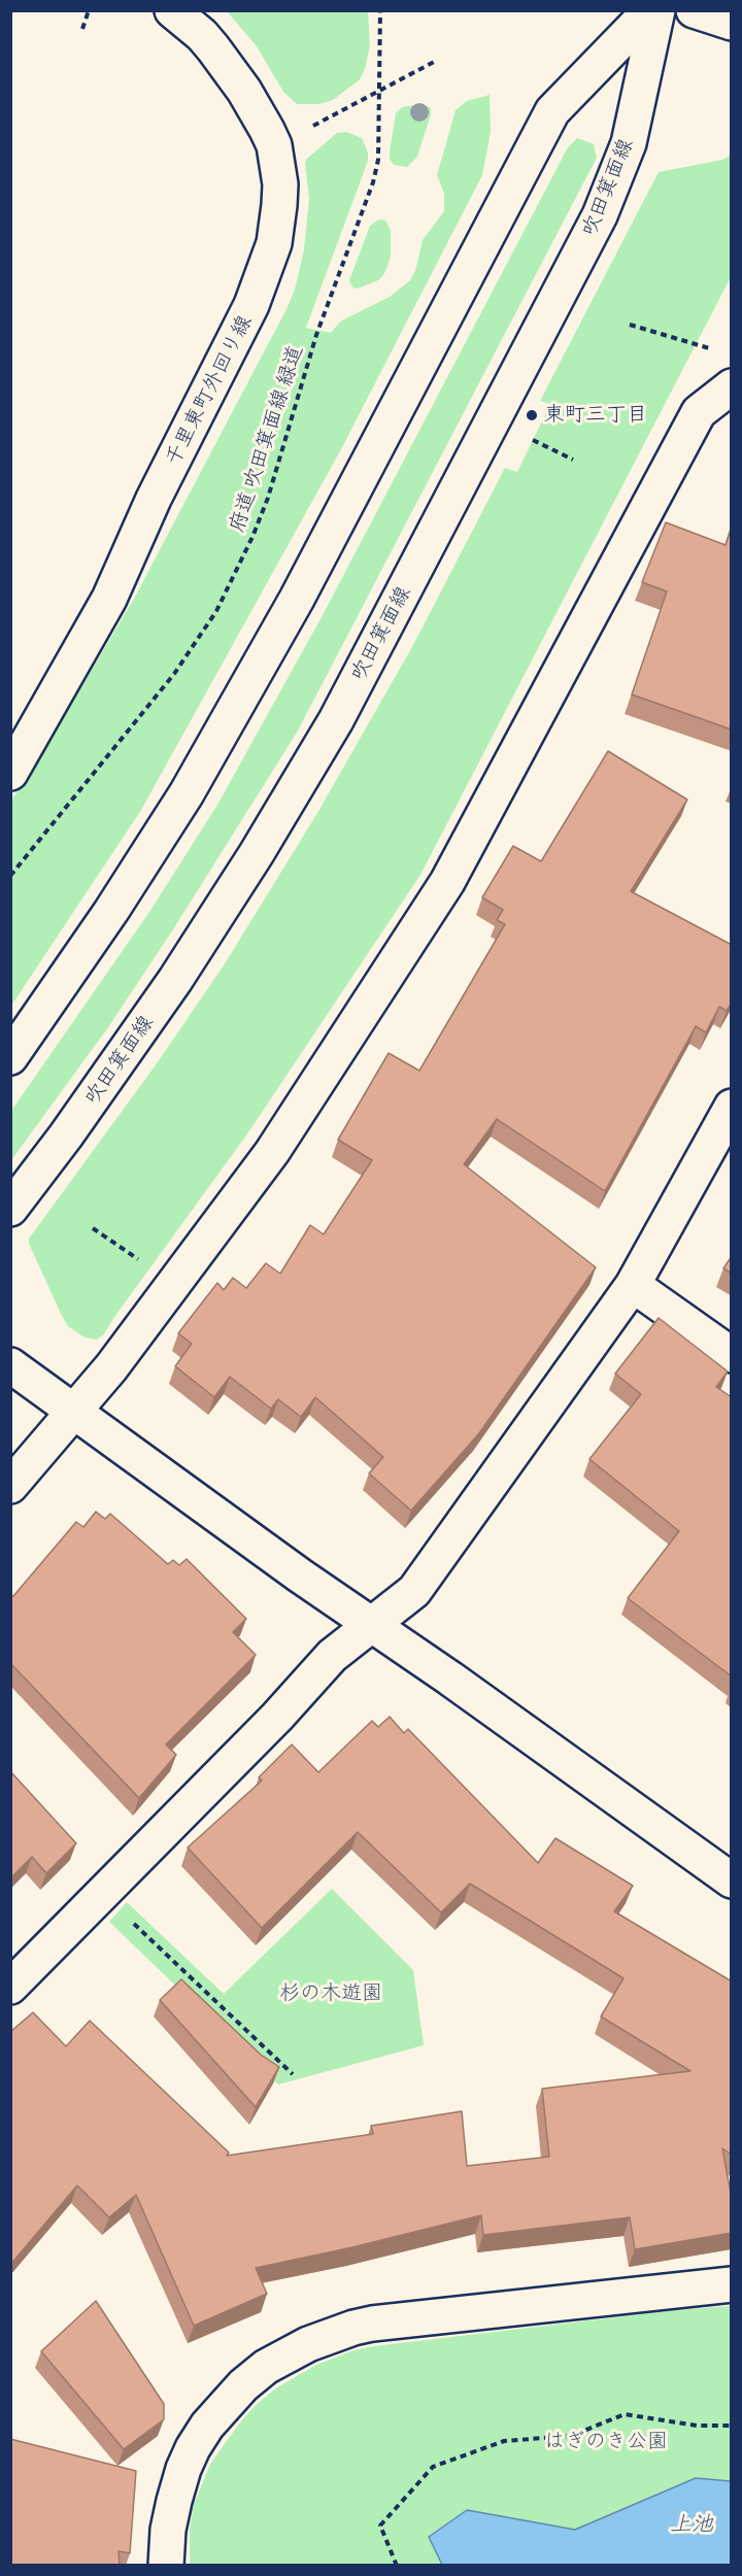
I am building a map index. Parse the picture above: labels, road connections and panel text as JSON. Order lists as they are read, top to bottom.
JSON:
{
  "streets": {
    "street": ["吹田箕面線", "千里東町外回り線"],
    "path": ["府道 吹田箕面線 緑道"]
  },
  "water": ["上池"],
  "parks": ["杉の木遊園", "はぎのき公園"],
  "places": ["東町三丁目"]
}
